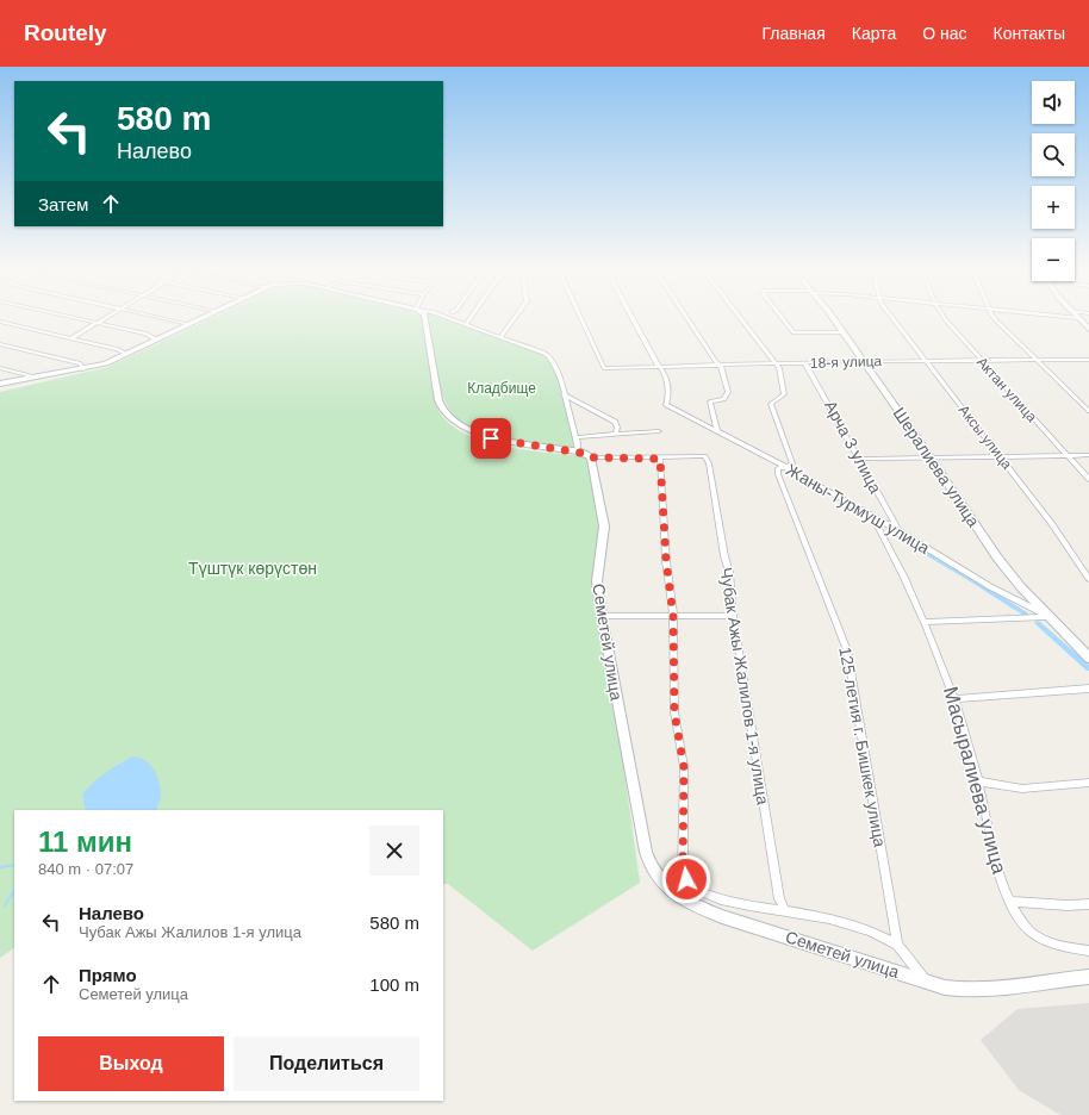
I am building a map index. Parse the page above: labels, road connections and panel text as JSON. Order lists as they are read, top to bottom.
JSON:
{
  "streets": {
    "street": [
      "18-я улица",
      "Актан улица",
      "Аксы улица",
      "Арча 3 улица",
      "Шералиева улица",
      "Жаны-Турмуш улица",
      "Семетей улица",
      "Чубак Ажы Жалилов 1-я улица",
      "125 летия г. Бишкек улица",
      "Масыралиева улица"
    ]
  },
  "crossings": [
    ["18-я улица", "Актан улица"],
    ["18-я улица", "Аксы улица"],
    ["18-я улица", "Арча 3 улица"],
    ["18-я улица", "Шералиева улица"],
    ["18-я улица", "Жаны-Турмуш улица"],
    ["18-я улица", "125 летия г. Бишкек улица"],
    ["Арча 3 улица", "Жаны-Турмуш улица"],
    ["Шералиева улица", "Жаны-Турмуш улица"],
    ["Жаны-Турмуш улица", "125 летия г. Бишкек улица"],
    ["Жаны-Турмуш улица", "Масыралиева улица"],
    ["Семетей улица", "Чубак Ажы Жалилов 1-я улица"],
    ["Семетей улица", "125 летия г. Бишкек улица"]
  ],
  "parks": ["Кладбище", "Түштүк көрүстөн"],
  "page": {
    "header": "Routely",
    "nav": [
      "Главная",
      "Карта",
      "О нас",
      "Контакты"
    ],
    "map_buttons": ["+", "−"],
    "turn": ["580 m", "Налево"],
    "then": "Затем",
    "heading": ["11 мин", "840 m · 07:07"],
    "list": [
      {
        "name": "Налево",
        "note": "Чубак Ажы Жалилов 1-я улица",
        "value": "580 m"
      },
      {
        "name": "Прямо",
        "note": "Семетей улица",
        "value": "100 m"
      }
    ],
    "buttons": ["Выход", "Поделиться"]
  }
}
